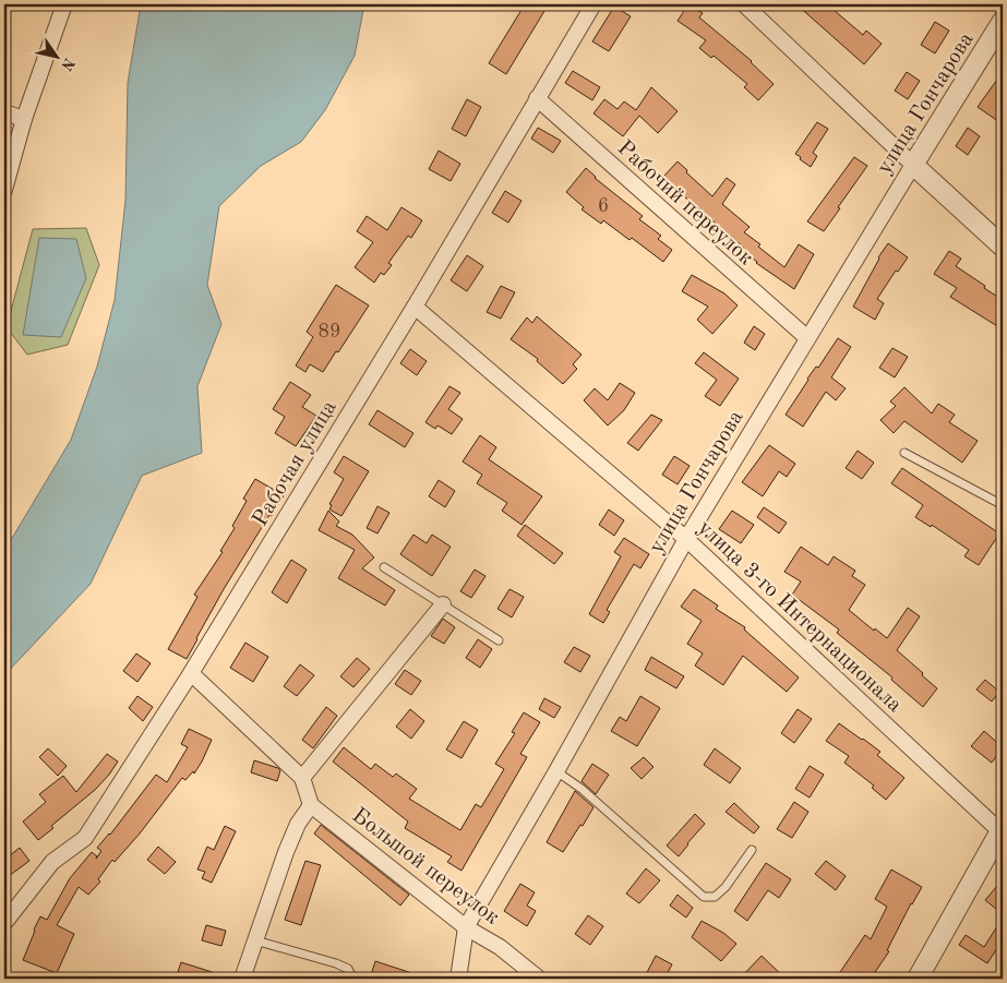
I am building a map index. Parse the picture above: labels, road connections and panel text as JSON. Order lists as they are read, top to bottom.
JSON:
{
  "streets": {
    "street": [
      "улица Гончарова",
      "Рабочий переулок",
      "Рабочая улица",
      "улица 3-го Интернационала",
      "Большой переулок"
    ]
  },
  "crossings": [
    ["улица Гончарова", "Рабочий переулок"],
    ["улица Гончарова", "улица 3-го Интернационала"],
    ["улица Гончарова", "Большой переулок"],
    ["Рабочий переулок", "Рабочая улица"],
    ["Рабочая улица", "улица 3-го Интернационала"]
  ],
  "house_numbers": ["6", "89"],
  "north": "bottom right"
}
